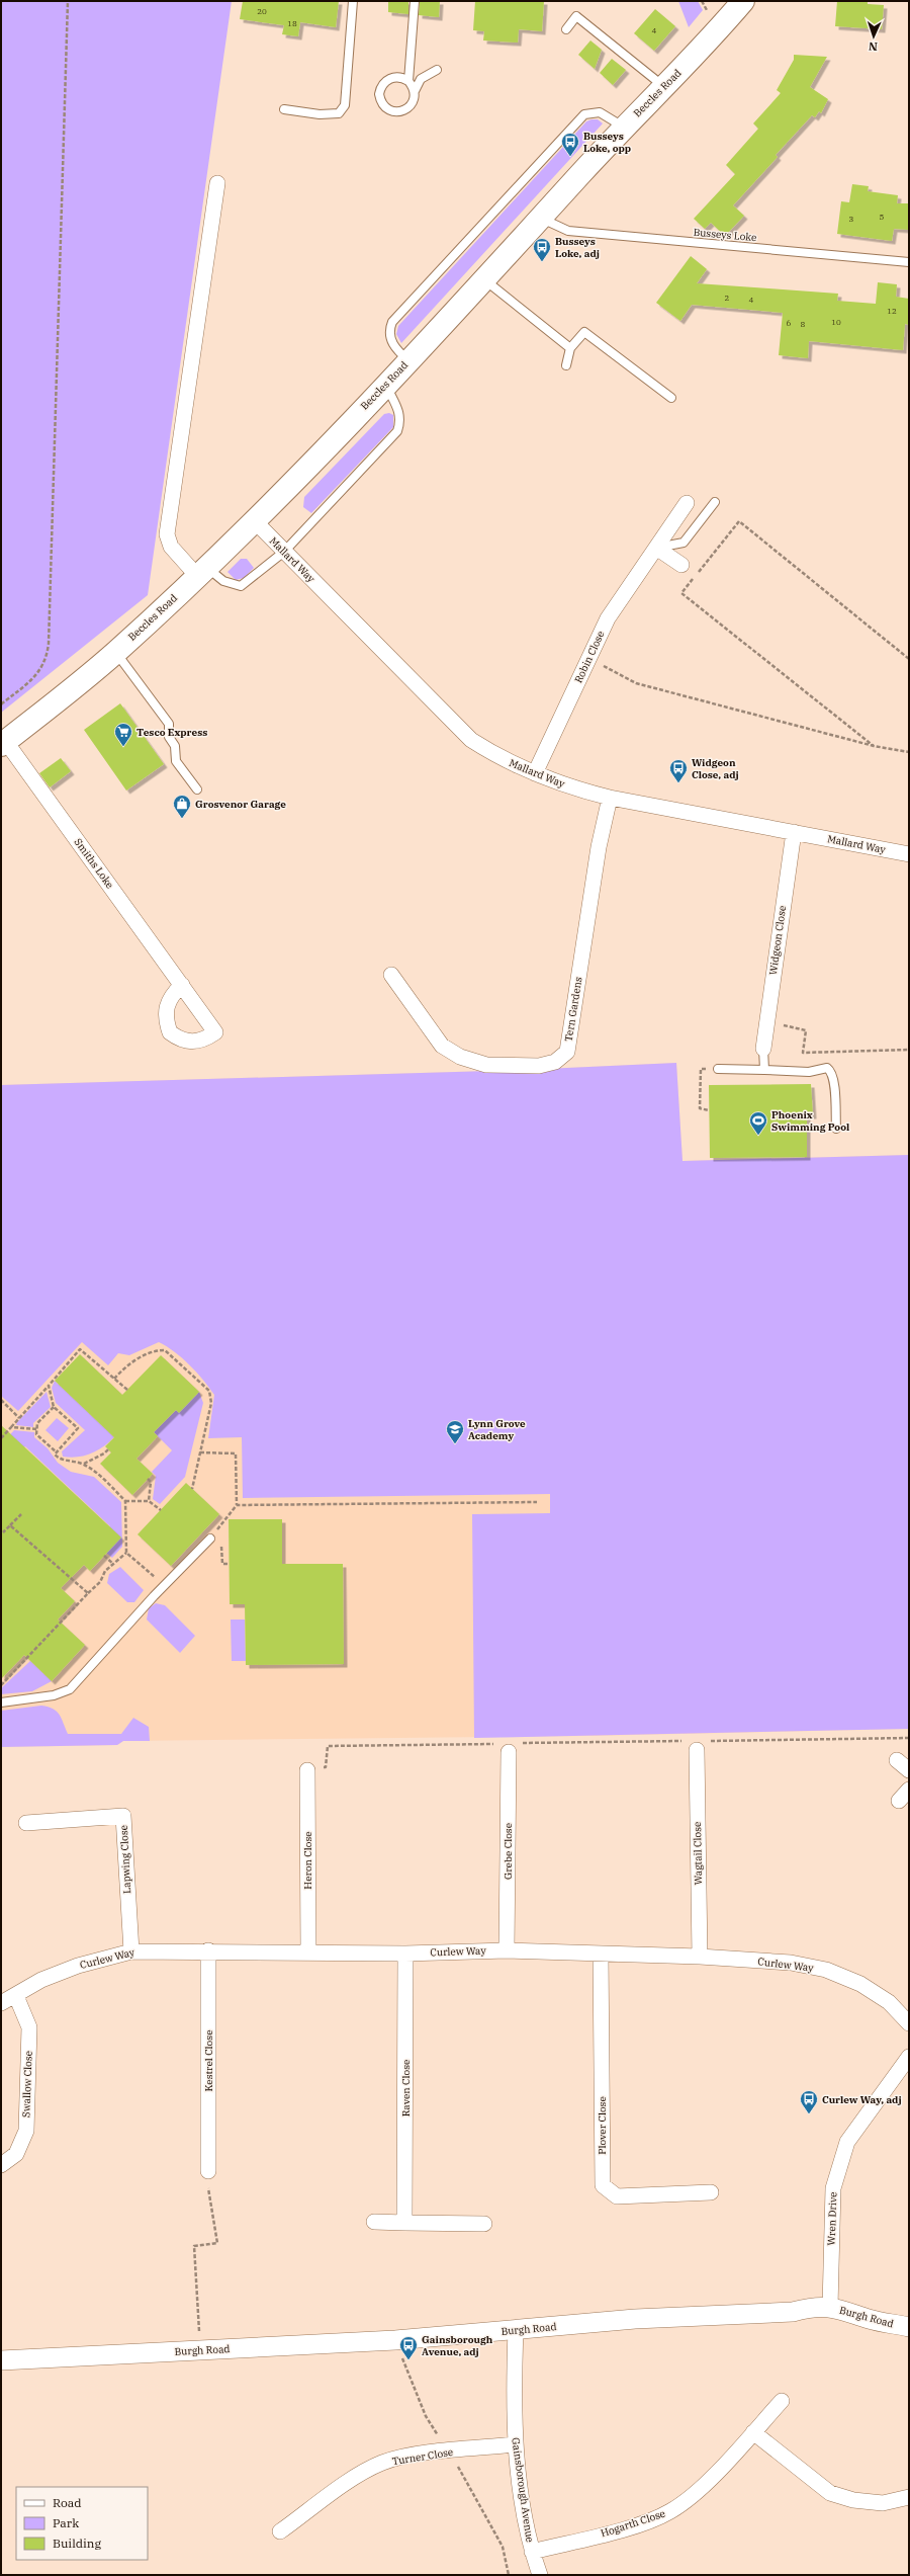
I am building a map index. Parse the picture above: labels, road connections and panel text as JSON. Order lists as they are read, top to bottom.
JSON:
{
  "streets": {
    "highway": ["Beccles Road"],
    "street": [
      "Mallard Way",
      "Robin Close",
      "Smiths Loke",
      "Widgeon Close",
      "Tern Gardens",
      "Grebe Close",
      "Wagtail Close",
      "Lapwing Close",
      "Heron Close",
      "Curlew Way",
      "Kestrel Close",
      "Swallow Close",
      "Raven Close",
      "Plover Close",
      "Wren Drive",
      "Burgh Road",
      "Turner Close",
      "Gainsborough Avenue",
      "Hogarth Close"
    ],
    "lane": ["Busseys Loke"]
  },
  "crossings": [
    ["Beccles Road", "Busseys Loke"],
    ["Beccles Road", "Mallard Way"],
    ["Beccles Road", "Smiths Loke"],
    ["Mallard Way", "Robin Close"],
    ["Mallard Way", "Widgeon Close"],
    ["Mallard Way", "Tern Gardens"],
    ["Grebe Close", "Curlew Way"],
    ["Wagtail Close", "Curlew Way"],
    ["Lapwing Close", "Curlew Way"],
    ["Heron Close", "Curlew Way"],
    ["Curlew Way", "Kestrel Close"],
    ["Curlew Way", "Swallow Close"],
    ["Curlew Way", "Raven Close"],
    ["Curlew Way", "Plover Close"],
    ["Wren Drive", "Burgh Road"],
    ["Burgh Road", "Gainsborough Avenue"],
    ["Turner Close", "Gainsborough Avenue"],
    ["Gainsborough Avenue", "Hogarth Close"]
  ],
  "places": {
    "bus stop": [
      "Busseys Loke, opp",
      "Busseys Loke, adj",
      "Widgeon Close, adj",
      "Curlew Way, adj",
      "Gainsborough Avenue, adj"
    ],
    "supermarket": ["Tesco Express"],
    "shop": ["Grosvenor Garage"],
    "sports": ["Phoenix Swimming Pool"],
    "school or university": ["Lynn Grove Academy"]
  },
  "house_numbers": [
    "20",
    "18",
    "4",
    "5",
    "3",
    "2",
    "4",
    "12",
    "10",
    "6",
    "8"
  ],
  "legend": ["Road", "Park", "Building"],
  "north": "bottom"
}
